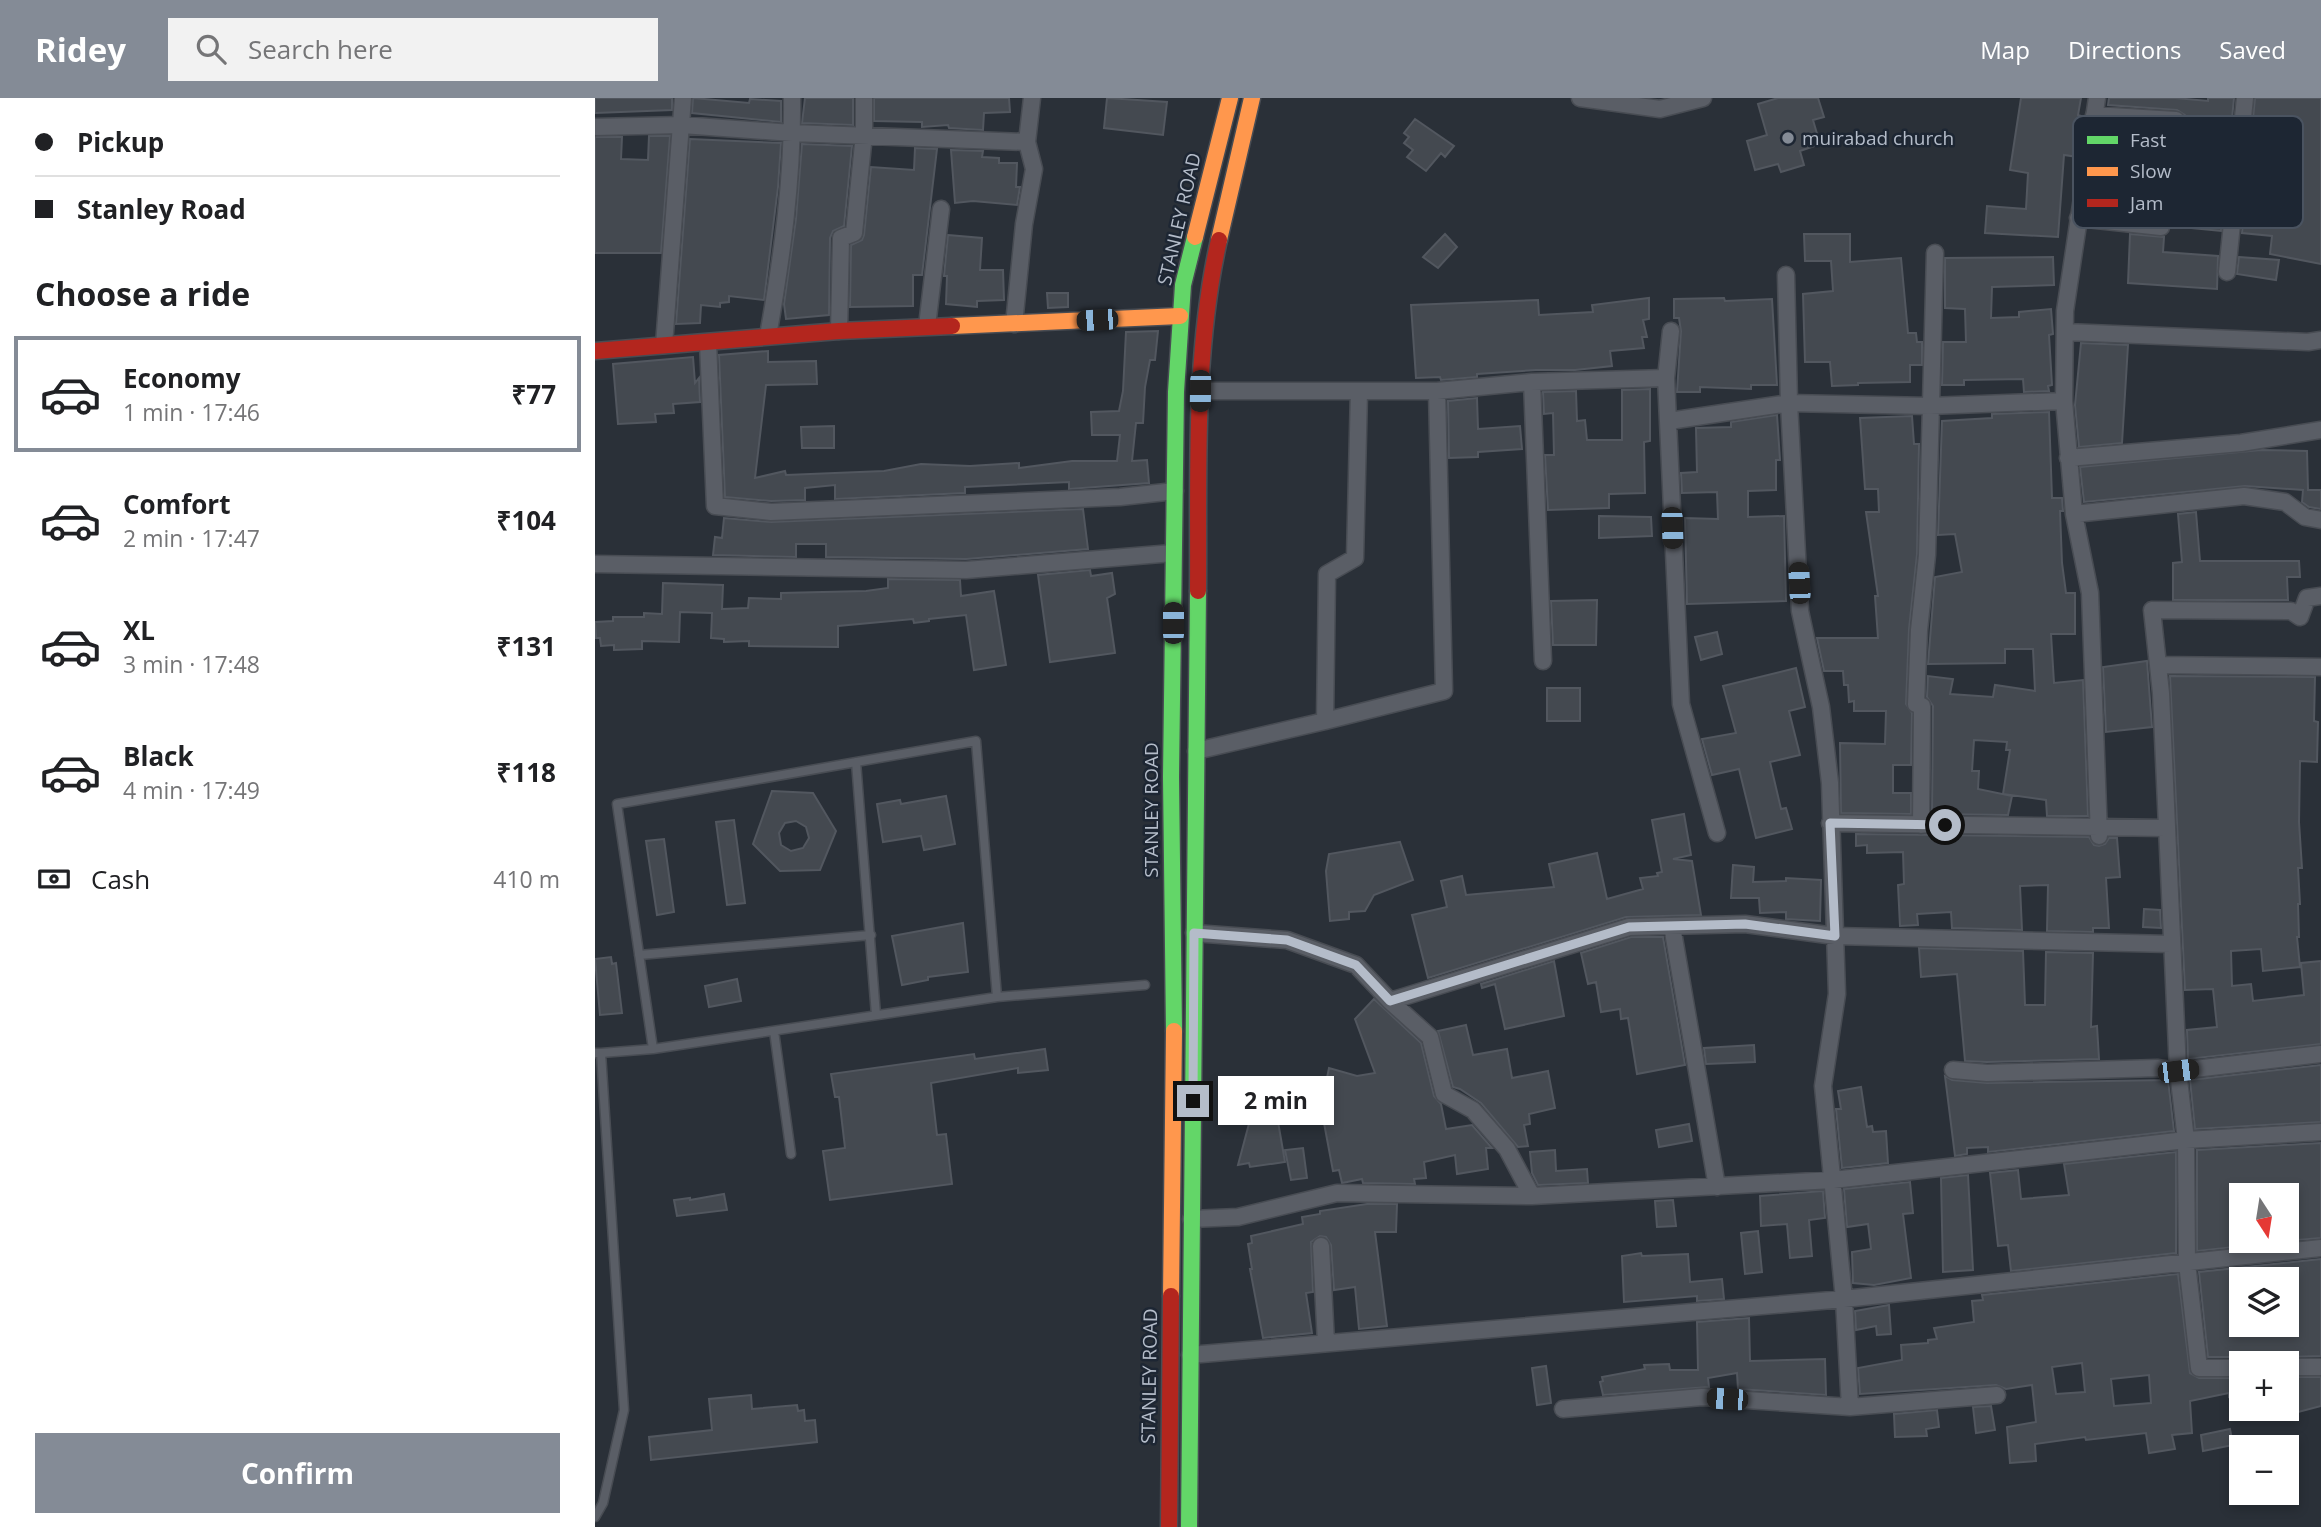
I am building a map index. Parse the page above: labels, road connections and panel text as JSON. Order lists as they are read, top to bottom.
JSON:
{
  "streets": {
    "main road": ["STANLEY ROAD"]
  },
  "places": ["muirabad church"],
  "legend": ["Fast", "Slow", "Jam"],
  "north": "bottom",
  "page": {
    "header": "Ridey",
    "search": "Search here",
    "nav": ["Map", "Directions", "Saved"],
    "banner": ["Pickup", "Stanley Road"],
    "heading": "Choose a ride",
    "list": [
      {
        "name": "Economy",
        "note": "1 min · 17:46",
        "value": "₹77"
      },
      {
        "name": "Comfort",
        "note": "2 min · 17:47",
        "value": "₹104"
      },
      {
        "name": "XL",
        "note": "3 min · 17:48",
        "value": "₹131"
      },
      {
        "name": "Black",
        "note": "4 min · 17:49",
        "value": "₹118"
      }
    ],
    "pay": ["Cash", "410 m"],
    "bubble": "2 min",
    "map_buttons": ["+", "−"],
    "buttons": "Confirm"
  }
}
